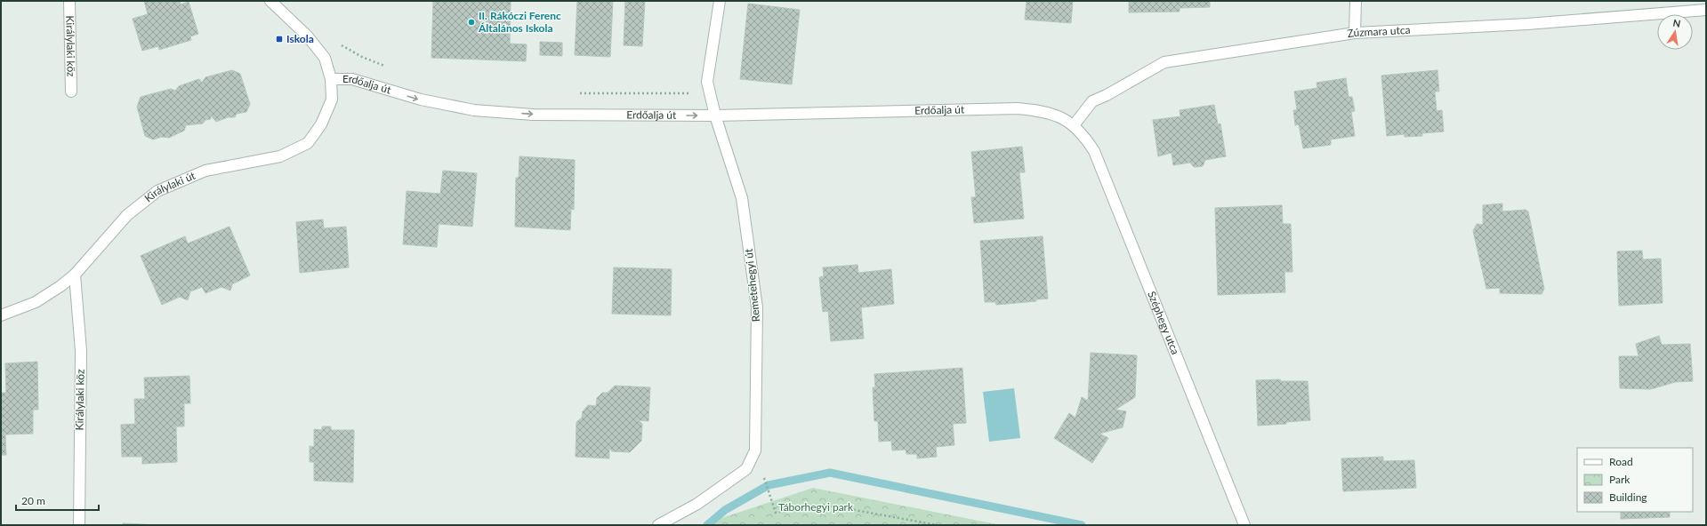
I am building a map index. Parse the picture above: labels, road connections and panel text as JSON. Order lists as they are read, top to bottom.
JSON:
{
  "streets": {
    "street": [
      "Zúzmara utca",
      "Királylaki köz",
      "Erdőalja út",
      "Királylaki út",
      "Remetehegyi út",
      "Széphegy utca"
    ]
  },
  "crossings": [
    ["Zúzmara utca", "Erdőalja út"],
    ["Zúzmara utca", "Széphegy utca"],
    ["Királylaki köz", "Királylaki út"],
    ["Erdőalja út", "Királylaki út"],
    ["Erdőalja út", "Remetehegyi út"],
    ["Erdőalja út", "Széphegy utca"]
  ],
  "one_way": ["Erdőalja út"],
  "parks": ["Táborhegyi park"],
  "places": {
    "other": ["II. Rákóczi Ferenc Általános Iskola"],
    "transit": ["Iskola"]
  },
  "legend": ["Road", "Park", "Building"],
  "scale_bar": "20 m",
  "north": "top"
}
